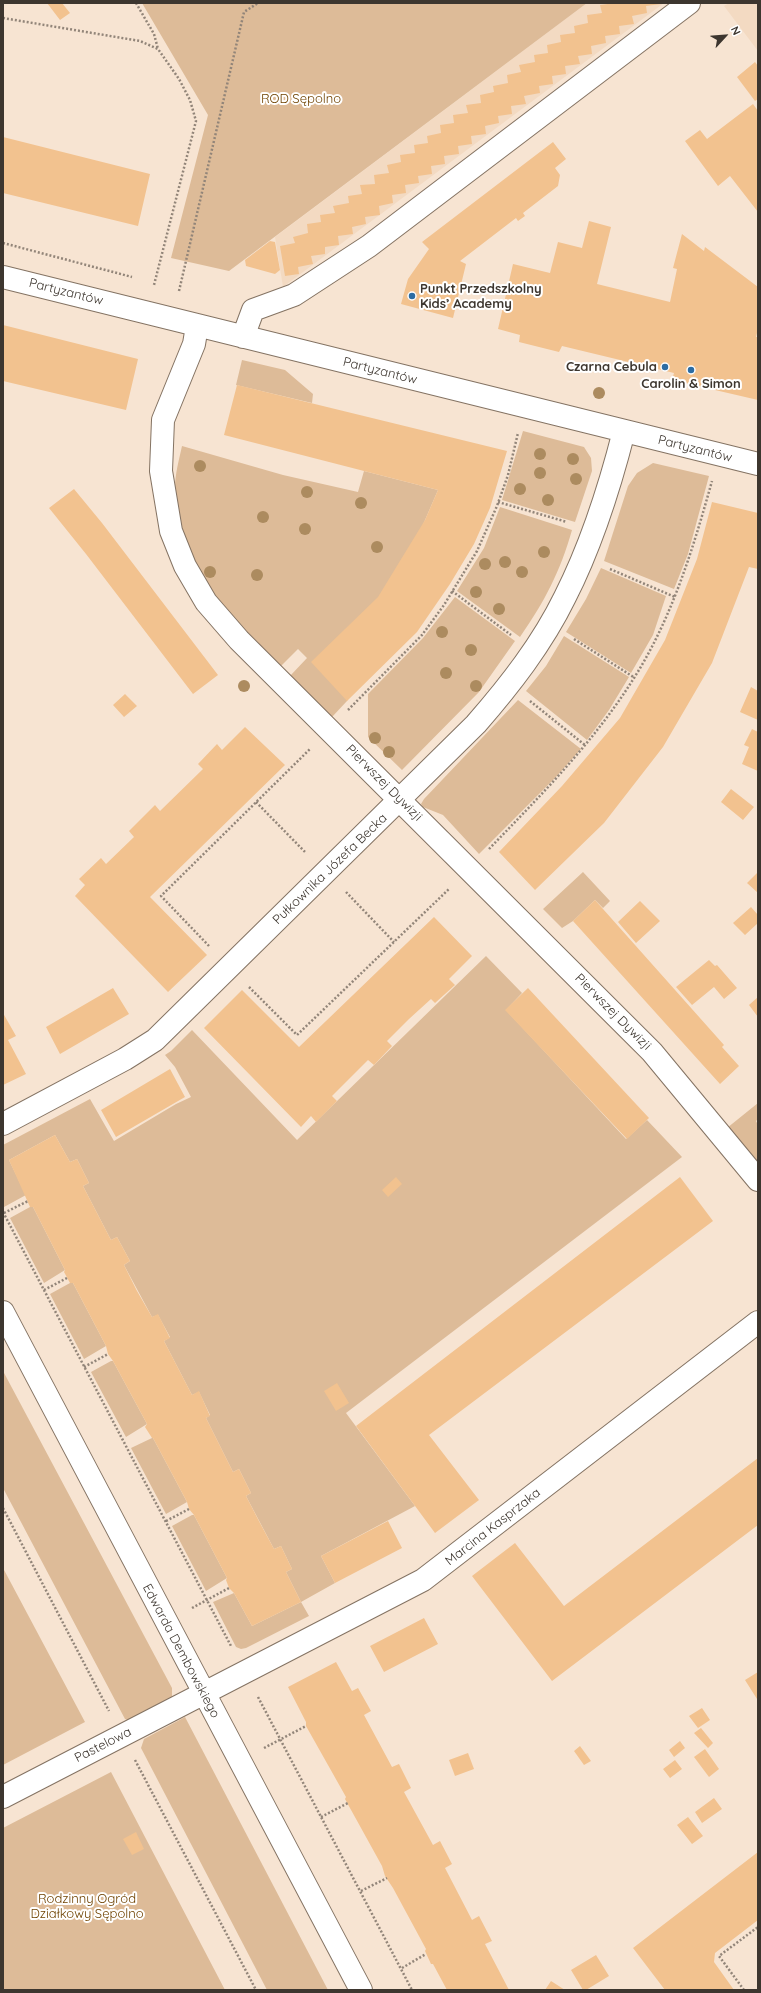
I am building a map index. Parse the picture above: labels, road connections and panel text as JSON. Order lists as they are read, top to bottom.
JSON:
{
  "streets": {
    "street": [
      "Partyzantów",
      "Pierwszej Dywizji",
      "Pułkownika Józefa Becka",
      "Marcina Kasprzaka",
      "Edwarda Dembowskiego",
      "Pastelowa"
    ]
  },
  "crossings": [
    ["Partyzantów", "Pierwszej Dywizji"],
    ["Partyzantów", "Pułkownika Józefa Becka"],
    ["Pierwszej Dywizji", "Pułkownika Józefa Becka"],
    ["Marcina Kasprzaka", "Edwarda Dembowskiego"],
    ["Marcina Kasprzaka", "Pastelowa"],
    ["Edwarda Dembowskiego", "Pastelowa"]
  ],
  "parks": ["ROD Sępolno", "Rodzinny Ogród Działkowy Sępolno"],
  "places": ["Punkt Przedszkolny Kids’ Academy", "Czarna Cebula", "Carolin & Simon"],
  "north": "top right"
}
